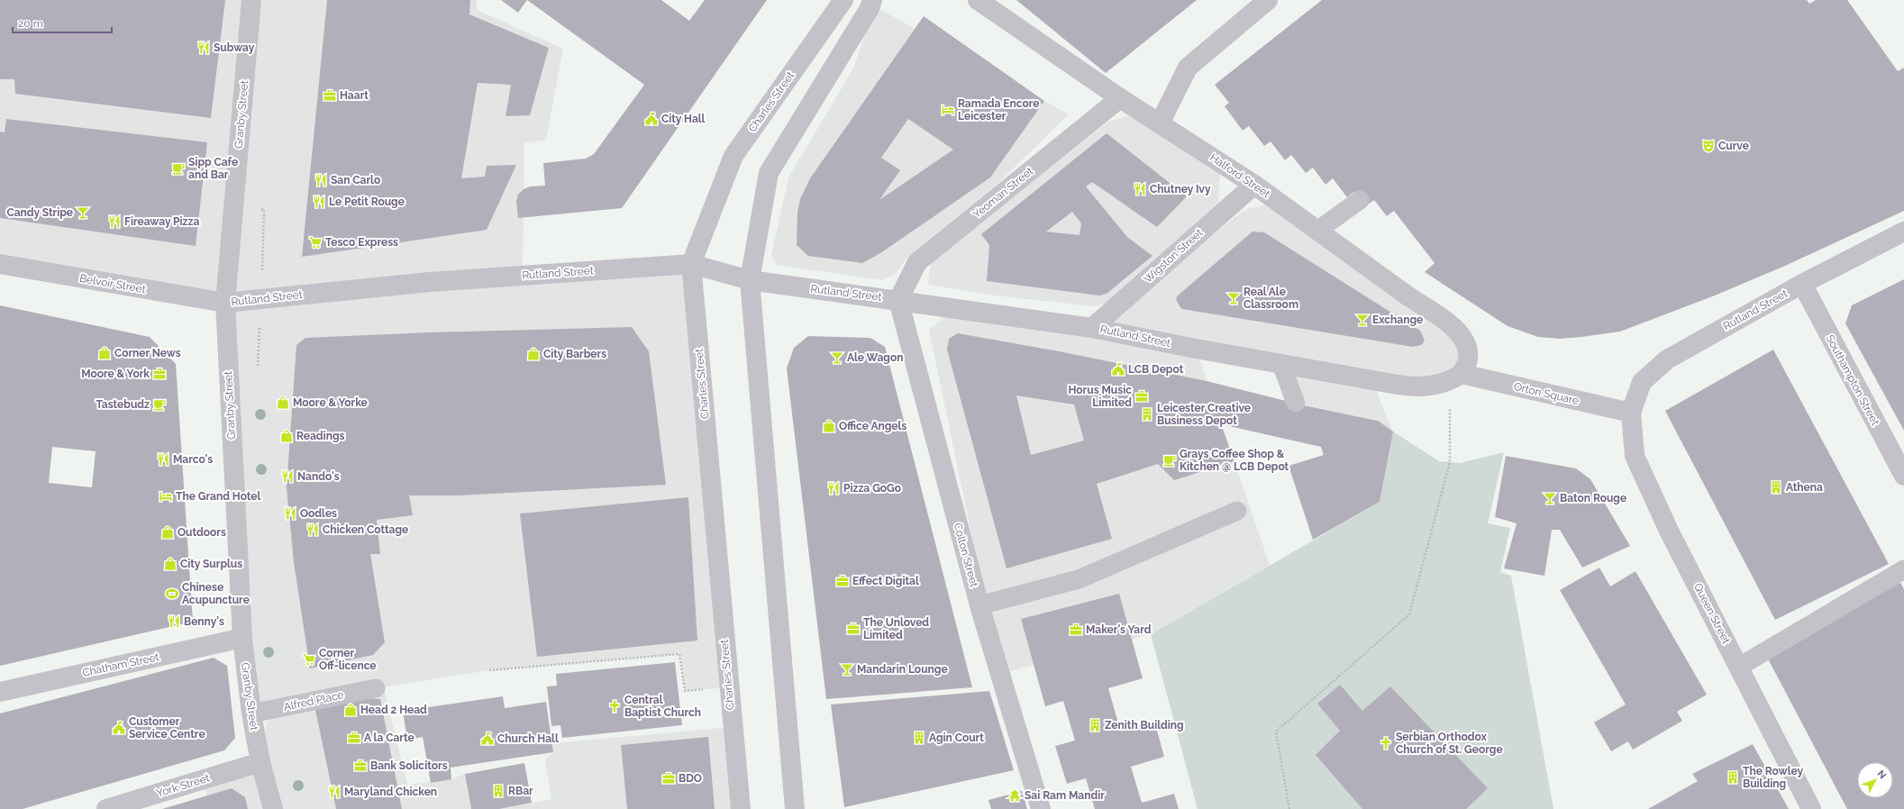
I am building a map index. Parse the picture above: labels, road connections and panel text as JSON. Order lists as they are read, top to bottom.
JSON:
{
  "streets": {
    "street": [
      "Charles Street",
      "Granby Street",
      "Halford Street",
      "Yeoman Street",
      "Wigston Street",
      "Rutland Street",
      "Belvoir Street",
      "Southampton Street",
      "Orton Square",
      "Colton Street",
      "Queen Street",
      "Chatham Street",
      "York Street"
    ],
    "lane": ["Alfred Place"]
  },
  "crossings": [
    ["Charles Street", "Rutland Street"],
    ["Granby Street", "Rutland Street"],
    ["Granby Street", "Belvoir Street"],
    ["Granby Street", "Chatham Street"],
    ["Granby Street", "Alfred Place"],
    ["Granby Street", "York Street"],
    ["Halford Street", "Yeoman Street"],
    ["Halford Street", "Wigston Street"],
    ["Halford Street", "Rutland Street"],
    ["Halford Street", "Orton Square"],
    ["Yeoman Street", "Rutland Street"],
    ["Yeoman Street", "Colton Street"],
    ["Wigston Street", "Rutland Street"],
    ["Rutland Street", "Belvoir Street"],
    ["Rutland Street", "Southampton Street"],
    ["Rutland Street", "Orton Square"],
    ["Rutland Street", "Colton Street"],
    ["Rutland Street", "Queen Street"],
    ["Orton Square", "Queen Street"]
  ],
  "places": {
    "restaurant": [
      "Subway",
      "San Carlo",
      "Chutney Ivy",
      "Le Petit Rouge",
      "Fireaway Pizza",
      "Marco's",
      "Nando's",
      "Pizza GoGo",
      "Oodles",
      "Chicken Cottage",
      "Benny's",
      "Maryland Chicken"
    ],
    "office": [
      "Haart",
      "Moore & York",
      "Horus Music Limited",
      "Effect Digital",
      "The Unloved Limited",
      "Maker's Yard",
      "A la Carte",
      "Bank Solicitors",
      "BDO"
    ],
    "hotel": ["Ramada Encore Leicester", "The Grand Hotel"],
    "public building": [
      "City Hall",
      "LCB Depot",
      "Customer Service Centre",
      "Church Hall"
    ],
    "theatre": ["Curve"],
    "cafe": ["Sipp Cafe and Bar", "Tastebudz", "Grays Coffee Shop & Kitchen @ LCB Depot"],
    "bar": [
      "Candy Stripe",
      "Real Ale Classroom",
      "Exchange",
      "Ale Wagon",
      "Baton Rouge",
      "Mandarin Lounge"
    ],
    "supermarket": ["Tesco Express", "Corner Off-licence"],
    "shop": [
      "Corner News",
      "City Barbers",
      "Moore & Yorke",
      "Office Angels",
      "Readings",
      "Outdoors",
      "City Surplus",
      "Head 2 Head"
    ],
    "building": [
      "Leicester Creative Business Depot",
      "Athena",
      "Zenith Building",
      "Agin Court",
      "The Rowley Building",
      "RBar"
    ],
    "sports": ["Chinese Acupuncture"],
    "church": ["Central Baptist Church", "Serbian Orthodox Church of St. George"],
    "temple": ["Sai Ram Mandir"]
  },
  "scale_bar": "20 m",
  "north": "top right"
}
